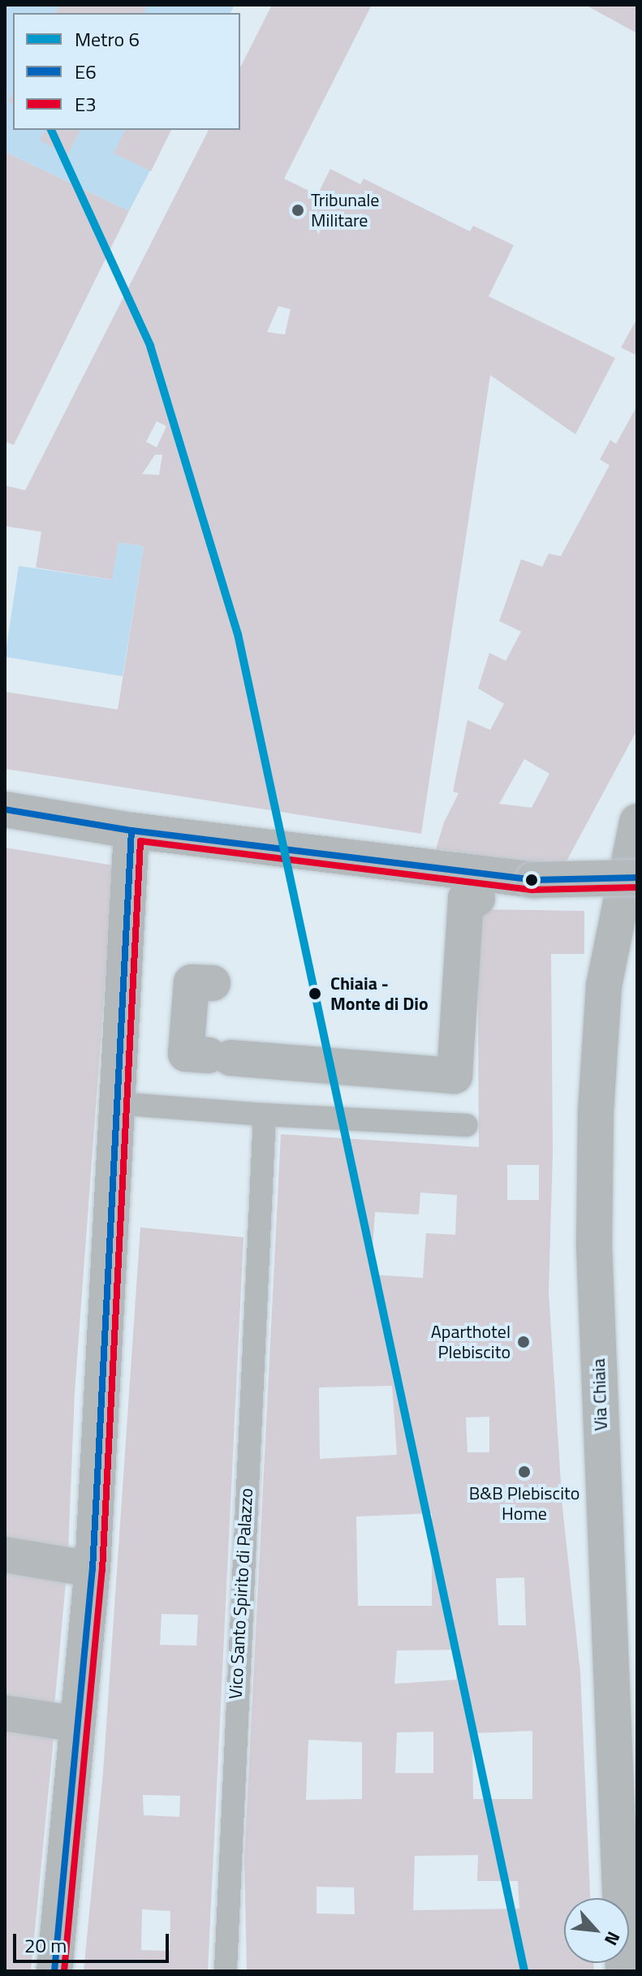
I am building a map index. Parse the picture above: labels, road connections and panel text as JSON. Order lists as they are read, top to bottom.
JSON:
{
  "streets": {
    "street": ["Via Chiaia"],
    "lane": ["Vico Santo Spirito di Palazzo"]
  },
  "places": [
    "Tribunale Militare",
    "Chiaia - Monte di Dio",
    "Aparthotel Plebiscito",
    "B&B Plebiscito Home"
  ],
  "lines": ["metro line 6", "transit line E6", "transit line E3"],
  "legend": ["Metro 6", "E6", "E3"],
  "scale_bar": "20 m",
  "north": "bottom right"
}
